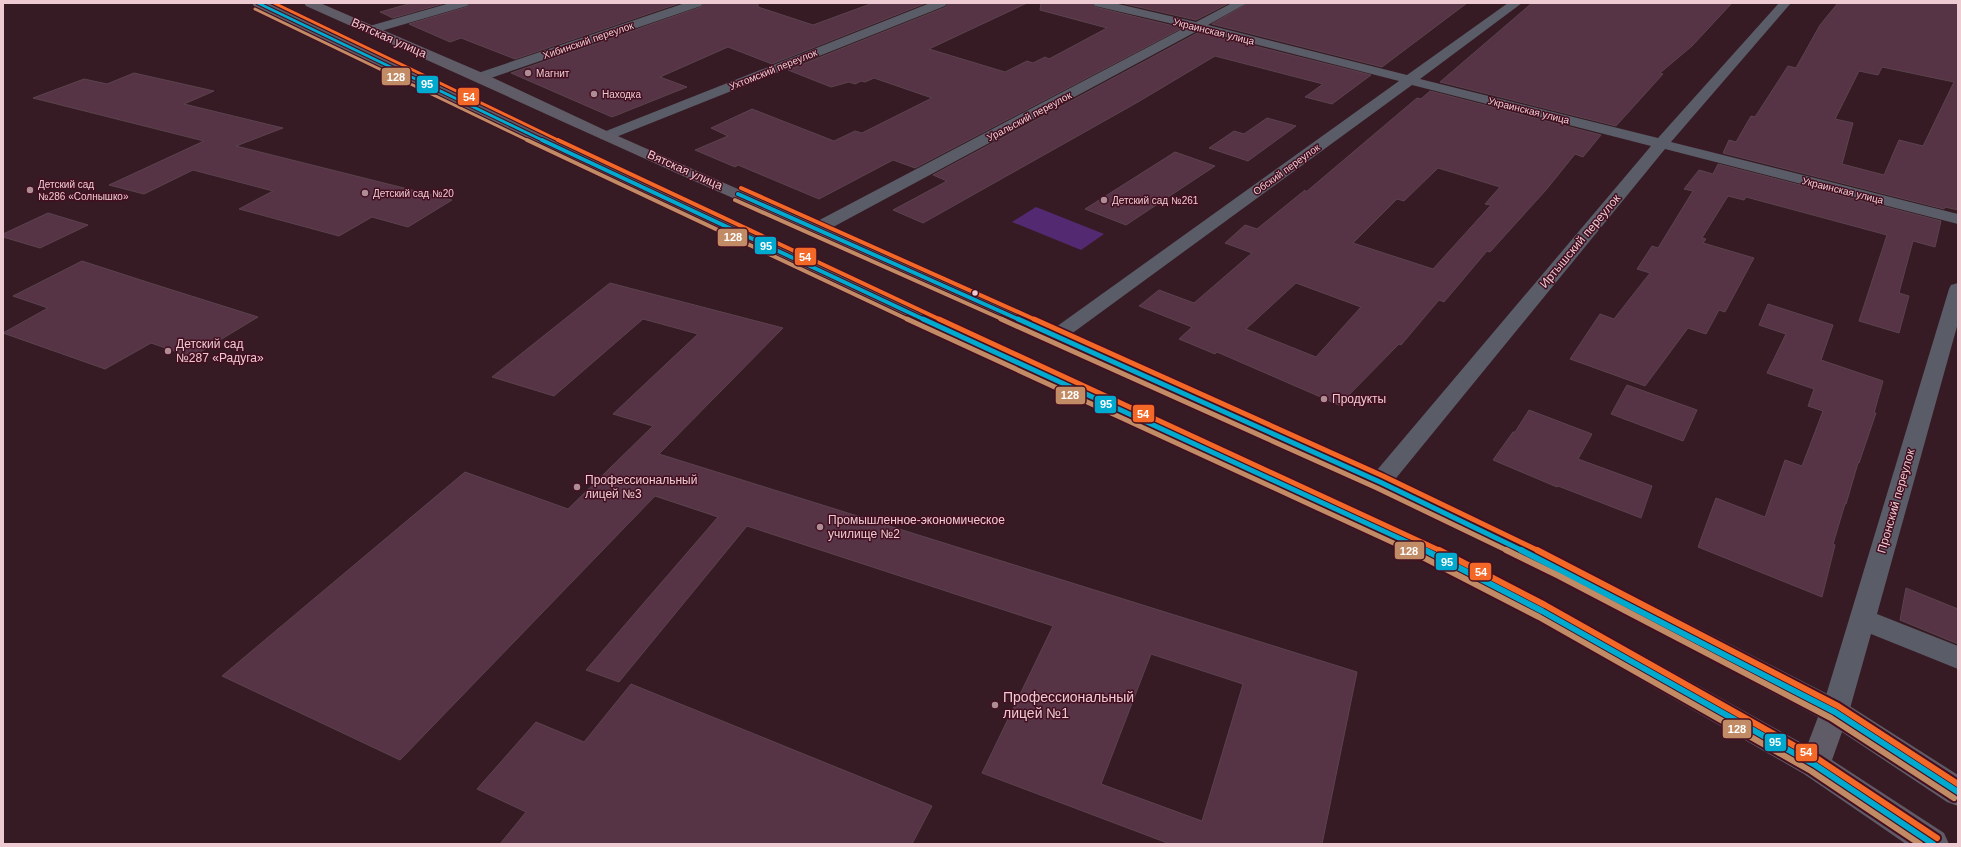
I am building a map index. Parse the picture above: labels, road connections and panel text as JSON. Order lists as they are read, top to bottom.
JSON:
{
  "streets": {
    "main road": ["Вятская улица"],
    "street": [
      "Украинская улица",
      "Хибинский переулок",
      "Ухтомский переулок",
      "Уральский переулок",
      "Обский переулок",
      "Иртышский переулок",
      "Пронский переулок"
    ]
  },
  "crossings": [
    ["Украинская улица", "Уральский переулок"],
    ["Украинская улица", "Обский переулок"],
    ["Украинская улица", "Иртышский переулок"],
    ["Вятская улица", "Хибинский переулок"],
    ["Вятская улица", "Ухтомский переулок"],
    ["Вятская улица", "Уральский переулок"],
    ["Вятская улица", "Обский переулок"],
    ["Вятская улица", "Иртышский переулок"],
    ["Вятская улица", "Пронский переулок"]
  ],
  "places": [
    "Магнит",
    "Находка",
    "Детский сад №286 «Солнышко»",
    "Детский сад №20",
    "Детский сад №261",
    "Детский сад №287 «Радуга»",
    "Продукты",
    "Профессиональный лицей №3",
    "Промышленное-экономическое училище №2",
    "Профессиональный лицей №1"
  ],
  "lines": ["transit line 95", "transit line 54", "transit line 128"]
}
